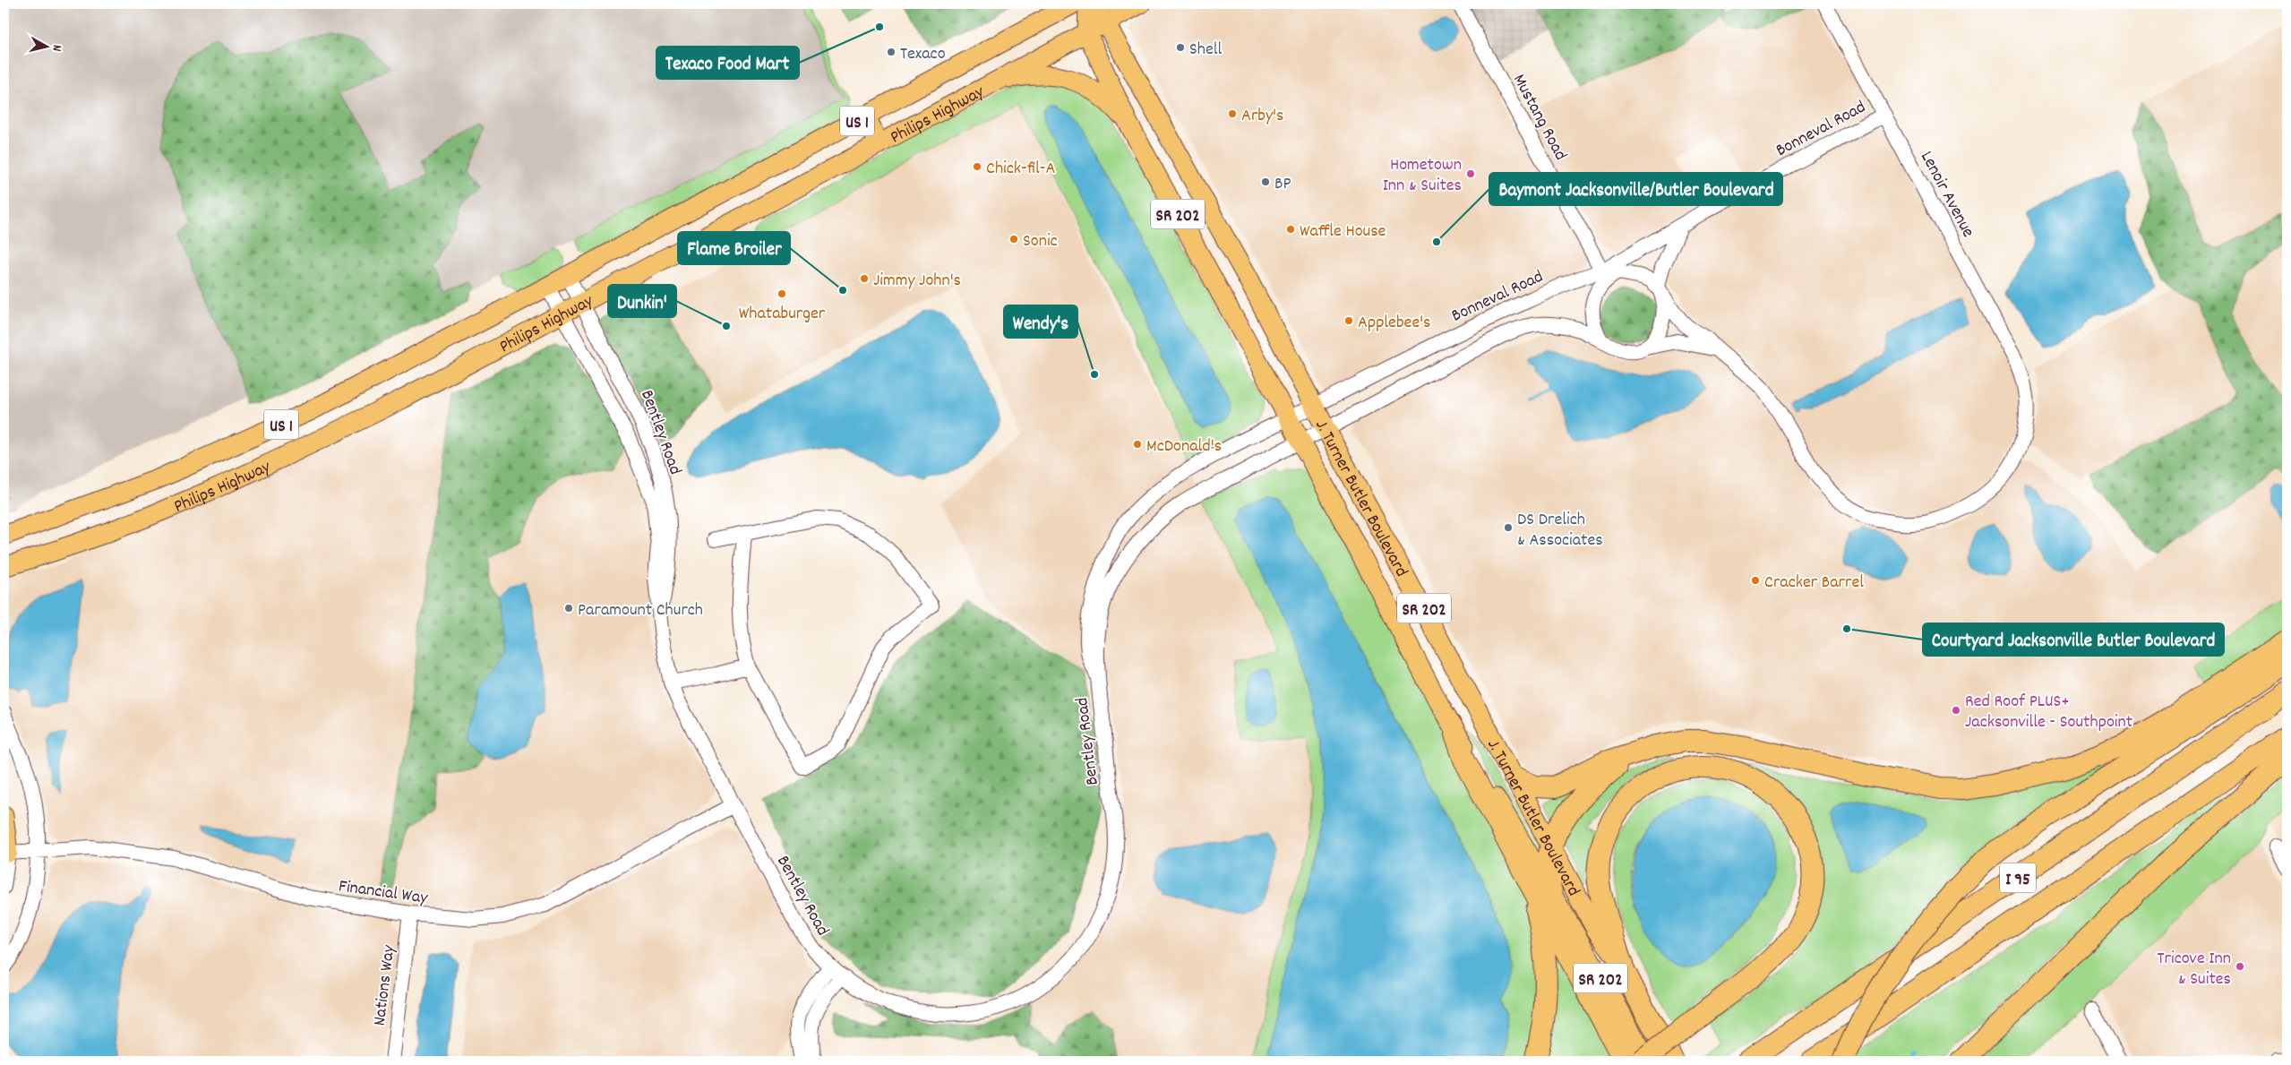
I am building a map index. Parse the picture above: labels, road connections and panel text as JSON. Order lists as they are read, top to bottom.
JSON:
{
  "streets": {
    "highway": ["SR 202", "J. Turner Butler Boulevard", "I 95"],
    "main road": ["Philips Highway", "US 1"],
    "street": [
      "Mustang Road",
      "Bonneval Road",
      "Lenoir Avenue",
      "Bentley Road",
      "Financial Way",
      "Nations Way"
    ]
  },
  "crossings": [
    ["Philips Highway", "Bentley Road"],
    ["Philips Highway", "J. Turner Butler Boulevard"],
    ["Mustang Road", "Bonneval Road"],
    ["Bonneval Road", "Lenoir Avenue"],
    ["Bonneval Road", "Bentley Road"],
    ["Bonneval Road", "J. Turner Butler Boulevard"],
    ["Bentley Road", "J. Turner Butler Boulevard"],
    ["Bentley Road", "Financial Way"],
    ["Financial Way", "Nations Way"]
  ],
  "places": [
    "Texaco Food Mart",
    "Shell",
    "Texaco",
    "Arby's",
    "Chick-fil-A",
    "Hometown Inn & Suites",
    "BP",
    "Waffle House",
    "Sonic",
    "Baymont Jacksonville/Butler Boulevard",
    "Jimmy John's",
    "Flame Broiler",
    "Whataburger",
    "Applebee's",
    "Dunkin'",
    "Wendy's",
    "McDonald's",
    "DS Drelich & Associates",
    "Cracker Barrel",
    "Paramount Church",
    "Courtyard Jacksonville Butler Boulevard",
    "Red Roof PLUS+ Jacksonville - Southpoint",
    "Tricove Inn & Suites"
  ],
  "north": "right"
}
